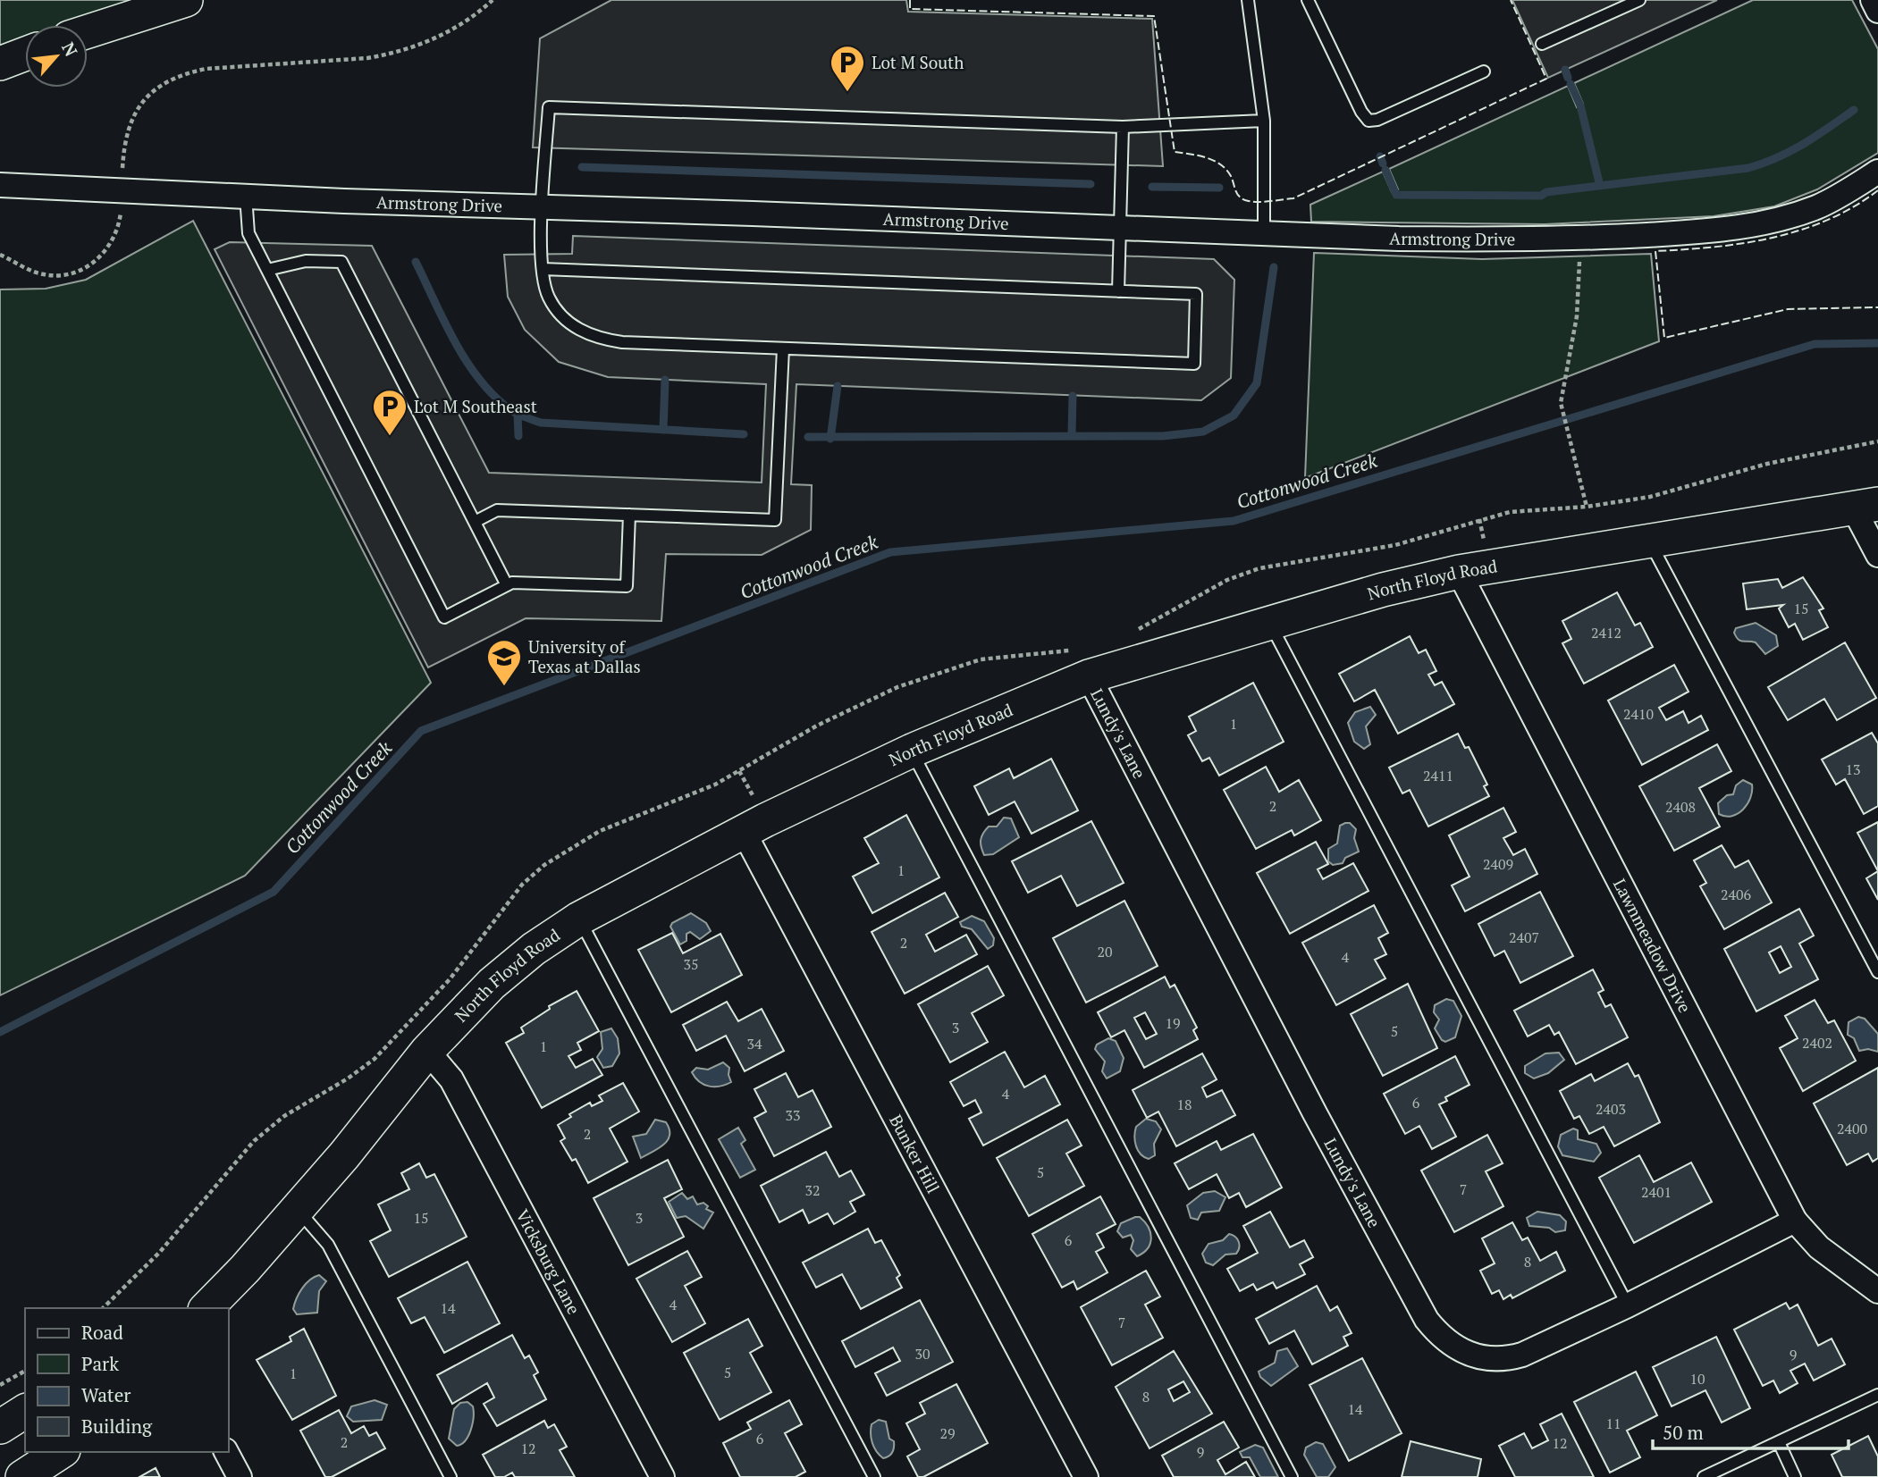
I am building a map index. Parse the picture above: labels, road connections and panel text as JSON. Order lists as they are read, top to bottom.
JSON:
{
  "streets": {
    "street": [
      "Armstrong Drive",
      "North Floyd Road",
      "Lundy's Lane",
      "Lawnmeadow Drive",
      "Bunker Hill",
      "Vicksburg Lane"
    ]
  },
  "crossings": [
    ["North Floyd Road", "Lundy's Lane"],
    ["North Floyd Road", "Lawnmeadow Drive"],
    ["North Floyd Road", "Bunker Hill"],
    ["North Floyd Road", "Vicksburg Lane"],
    ["Lundy's Lane", "Lawnmeadow Drive"]
  ],
  "water": ["Cottonwood Creek"],
  "places": {
    "parking": ["Lot M South", "Lot M Southeast"],
    "school or university": ["University of Texas at Dallas"]
  },
  "house_numbers": [
    "15",
    "2412",
    "2410",
    "1",
    "13",
    "2411",
    "2",
    "2408",
    "2409",
    "1",
    "2406",
    "2407",
    "2",
    "20",
    "4",
    "35",
    "19",
    "3",
    "5",
    "2402",
    "34",
    "1",
    "4",
    "6",
    "18",
    "2403",
    "33",
    "2400",
    "2",
    "5",
    "7",
    "32",
    "2401",
    "15",
    "3",
    "6",
    "8",
    "4",
    "14",
    "7",
    "30",
    "9",
    "5",
    "1",
    "10",
    "8",
    "14",
    "11",
    "29",
    "6",
    "2",
    "12",
    "12",
    "9"
  ],
  "legend": [
    "Road",
    "Park",
    "Water",
    "Building"
  ],
  "scale_bar": "50 m",
  "north": "top right"
}
